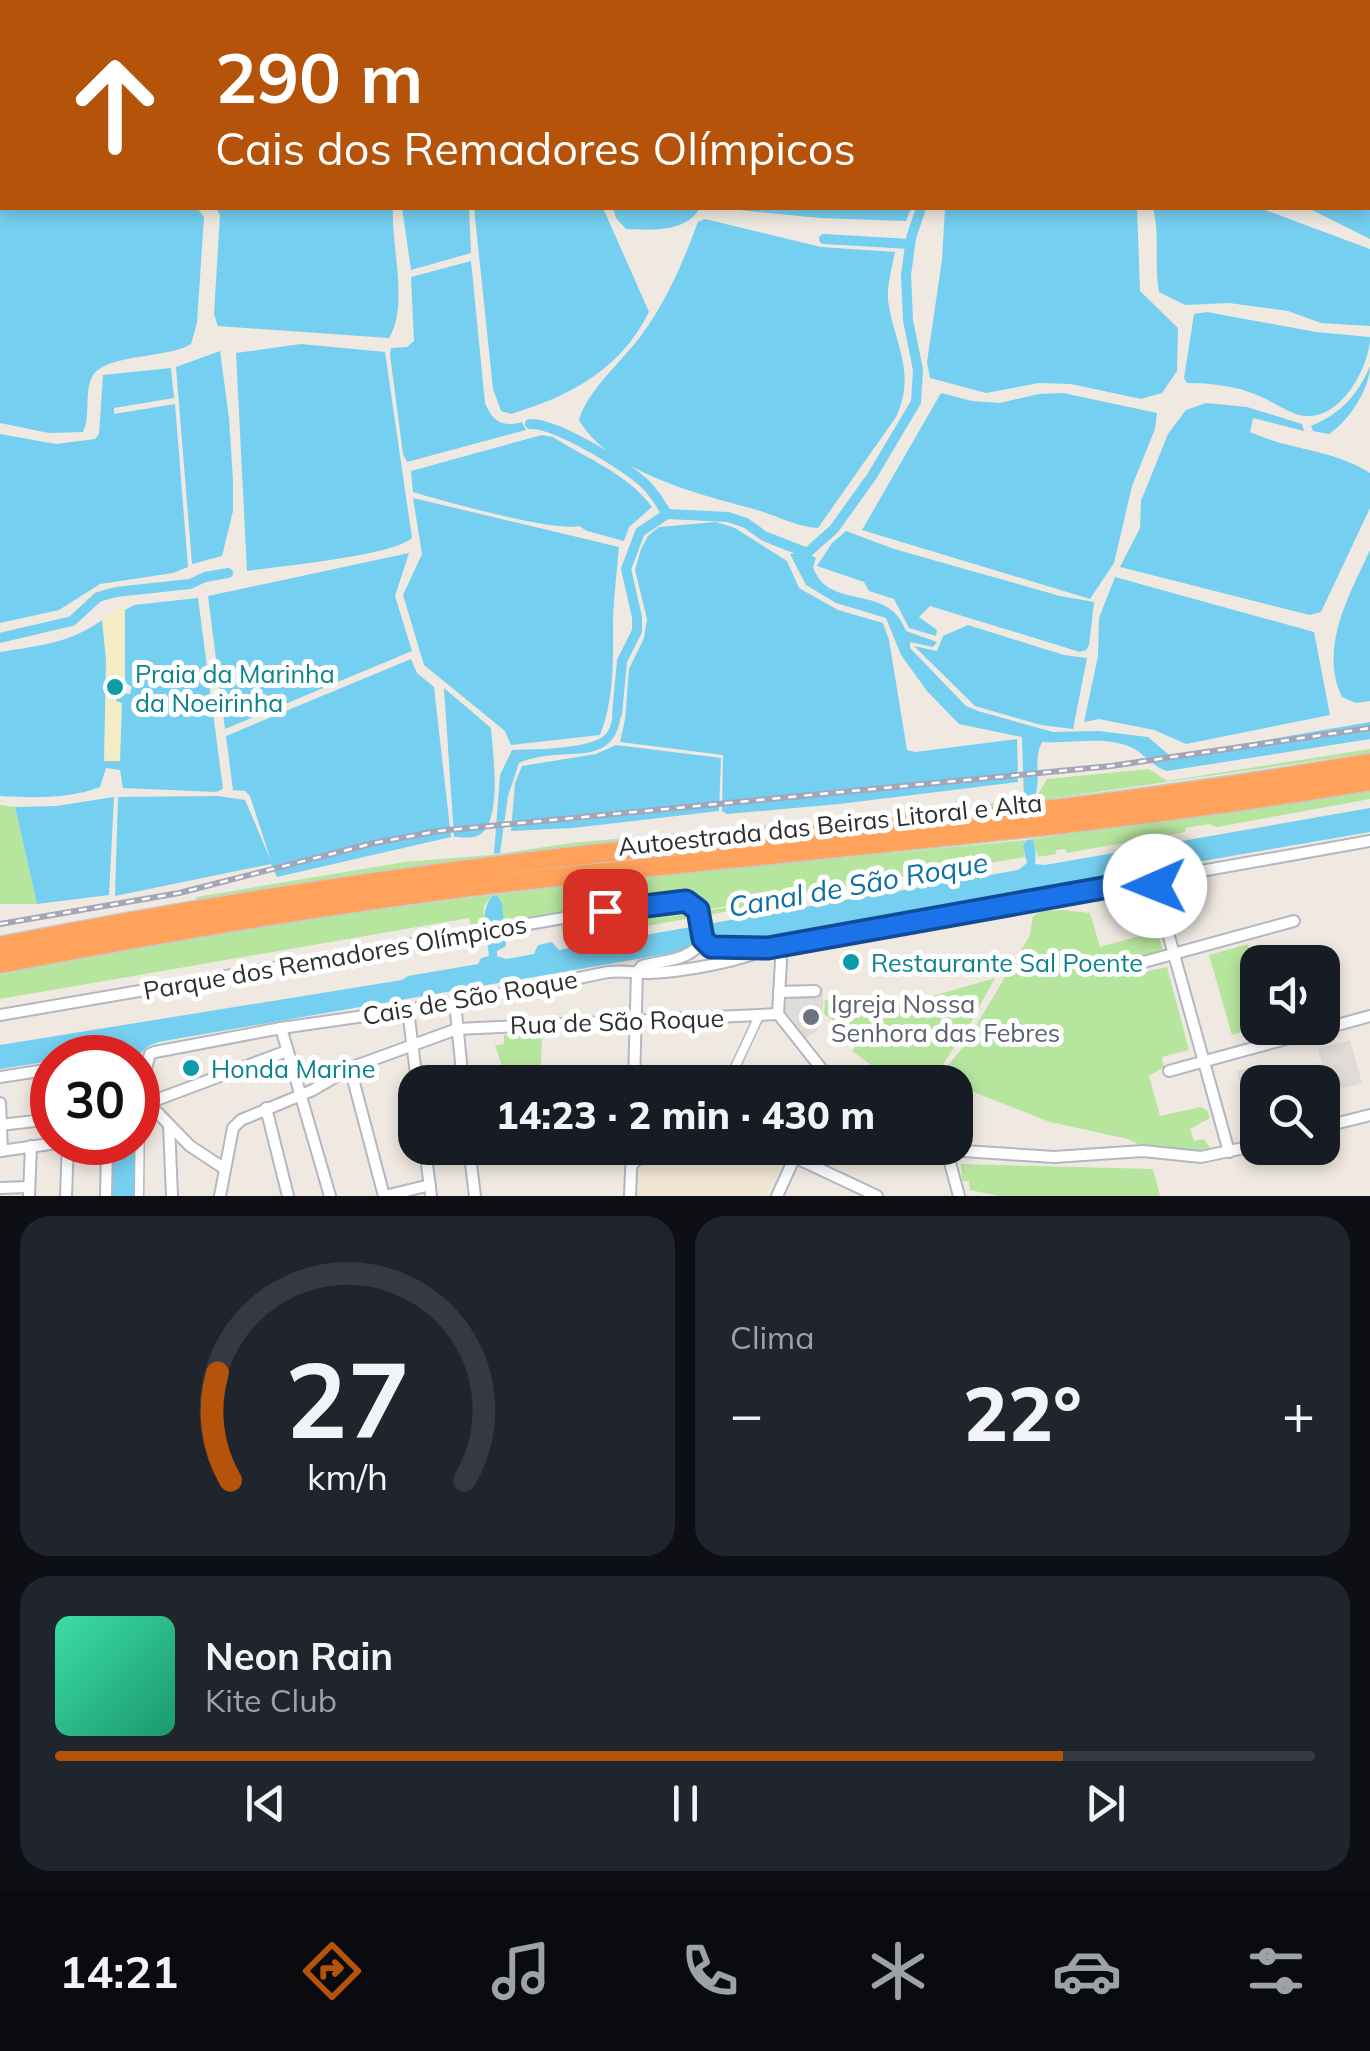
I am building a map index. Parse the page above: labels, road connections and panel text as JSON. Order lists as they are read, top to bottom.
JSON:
{
  "streets": {
    "highway": ["Autoestrada das Beiras Litoral e Alta"],
    "street": ["Parque dos Remadores Olímpicos", "Cais de São Roque", "Rua de São Roque"]
  },
  "water": ["Canal de São Roque"],
  "places": [
    "Praia da Marinha da Noeirinha",
    "Restaurante Sal Poente",
    "Igreja Nossa Senhora das Febres",
    "Honda Marine"
  ],
  "page": {
    "turn": ["290 m", "Cais dos Remadores Olímpicos"],
    "limit": "30",
    "trip": "14:23 · 2 min · 430 m",
    "tile": "Clima",
    "heat": ["−", "22°", "+"],
    "song": ["Neon Rain", "Kite Club"],
    "tabs": "14:21",
    "gauge": ["27", "km/h"]
  }
}
